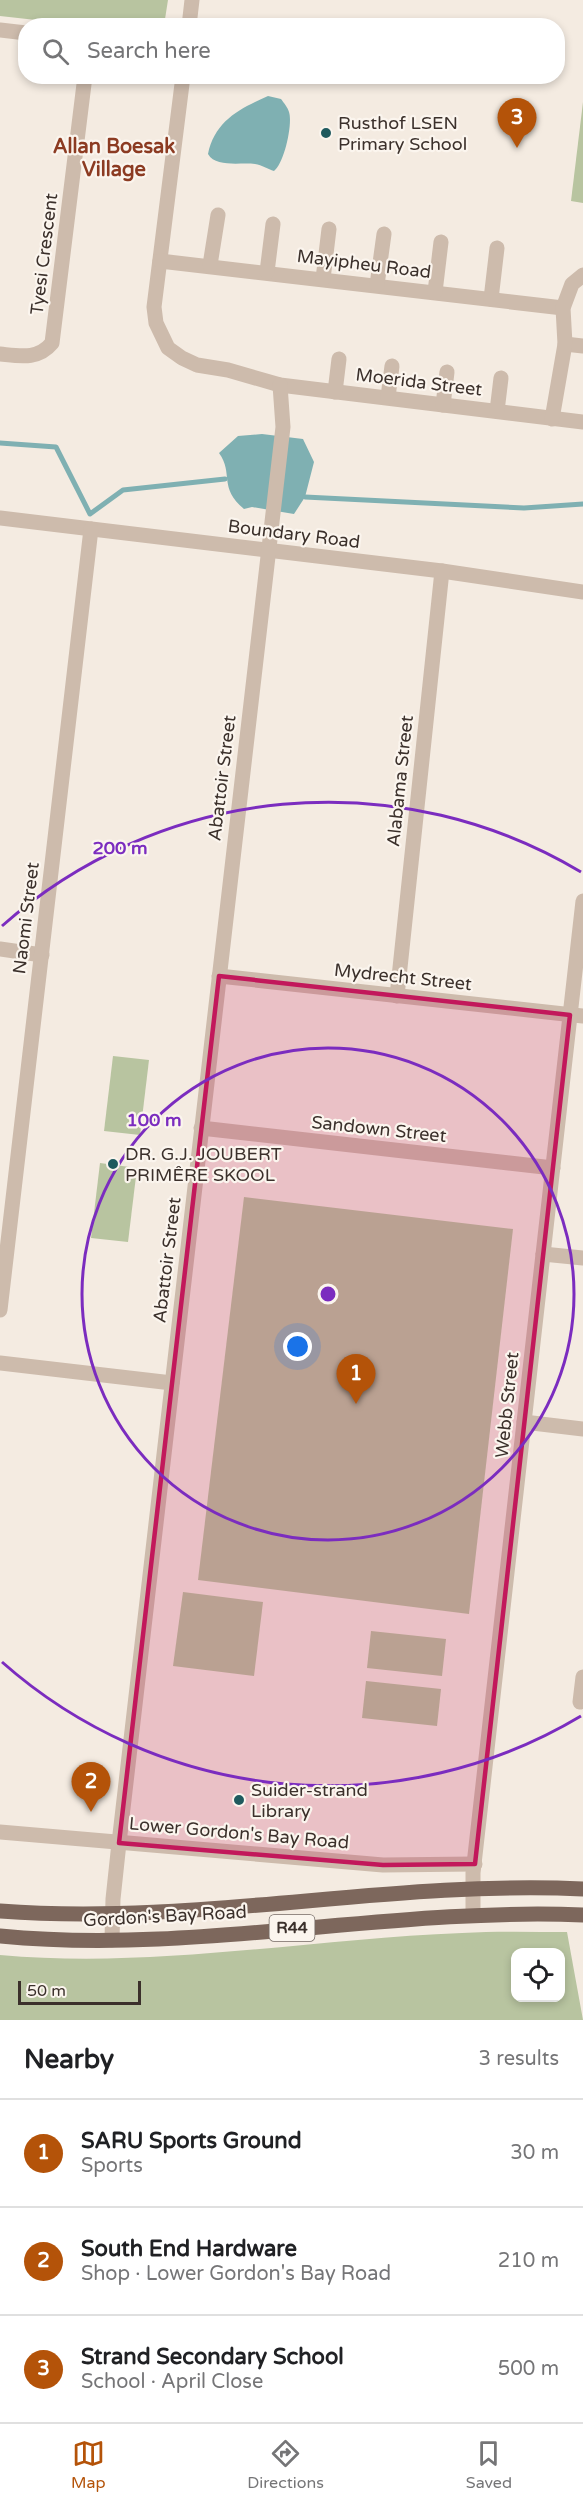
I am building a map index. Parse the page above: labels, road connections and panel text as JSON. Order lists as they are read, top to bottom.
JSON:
{
  "streets": {
    "main road": ["Gordon's Bay Road", "R44"],
    "street": [
      "Tyesi Crescent",
      "Mayipheu Road",
      "Moerida Street",
      "Boundary Road",
      "Abattoir Street",
      "Alabama Street",
      "Naomi Street",
      "Mydrecht Street",
      "Sandown Street",
      "Webb Street",
      "Lower Gordon's Bay Road"
    ]
  },
  "crossings": [
    ["Mayipheu Road", "Moerida Street"],
    ["Moerida Street", "Abattoir Street"],
    ["Boundary Road", "Abattoir Street"],
    ["Boundary Road", "Alabama Street"],
    ["Boundary Road", "Naomi Street"],
    ["Abattoir Street", "Mydrecht Street"],
    ["Abattoir Street", "Sandown Street"],
    ["Abattoir Street", "Lower Gordon's Bay Road"],
    ["Abattoir Street", "Gordon's Bay Road"],
    ["Alabama Street", "Mydrecht Street"],
    ["Mydrecht Street", "Webb Street"],
    ["Sandown Street", "Webb Street"],
    ["Webb Street", "Lower Gordon's Bay Road"],
    ["Webb Street", "Gordon's Bay Road"]
  ],
  "districts": ["Allan Boesak Village"],
  "places": ["Rusthof LSEN Primary School", "DR. G.J. JOUBERT PRIMÊRE SKOOL", "Suider-strand Library"],
  "scale_bar": "50 m",
  "page": {
    "search": "Search here",
    "pins": ["3", "1", "2"],
    "scale": "50 m",
    "heading": ["Nearby", "3 results"],
    "list": [
      {
        "mark": "1",
        "name": "SARU Sports Ground",
        "note": "Sports",
        "value": "30 m"
      },
      {
        "mark": "2",
        "name": "South End Hardware",
        "note": "Shop · Lower Gordon's Bay Road",
        "value": "210 m"
      },
      {
        "mark": "3",
        "name": "Strand Secondary School",
        "note": "School · April Close",
        "value": "500 m"
      }
    ],
    "nav": ["Map", "Directions", "Saved"]
  },
  "rings": ["200 m", "100 m"]
}
